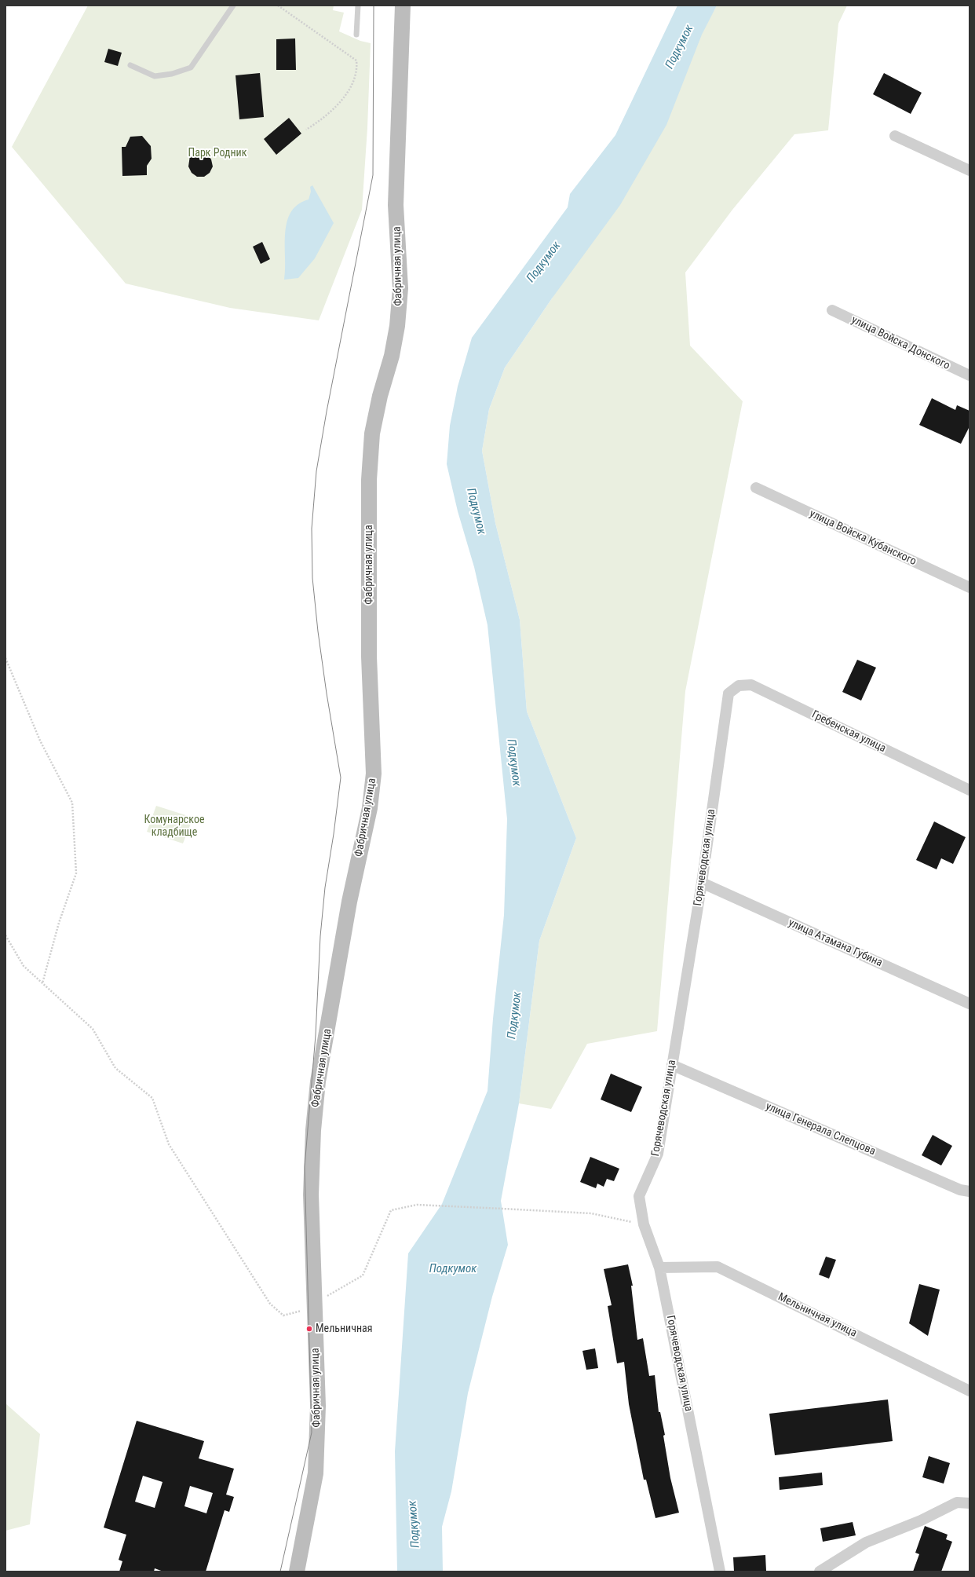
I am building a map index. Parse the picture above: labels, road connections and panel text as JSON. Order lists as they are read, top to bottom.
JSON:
{
  "streets": {
    "main road": ["Фабричная улица"],
    "street": [
      "улица Войска Донского",
      "улица Войска Кубанского",
      "Гребенская улица",
      "Горячеводская улица",
      "улица Атамана Губина",
      "улица Генерала Слепцова",
      "Мельничная улица"
    ]
  },
  "crossings": [
    ["Гребенская улица", "Горячеводская улица"],
    ["Горячеводская улица", "улица Атамана Губина"],
    ["Горячеводская улица", "улица Генерала Слепцова"],
    ["Горячеводская улица", "Мельничная улица"]
  ],
  "water": ["Подкумок"],
  "parks": ["Парк Родник", "Комунарское кладбище"],
  "places": ["Мельничная"]
}
